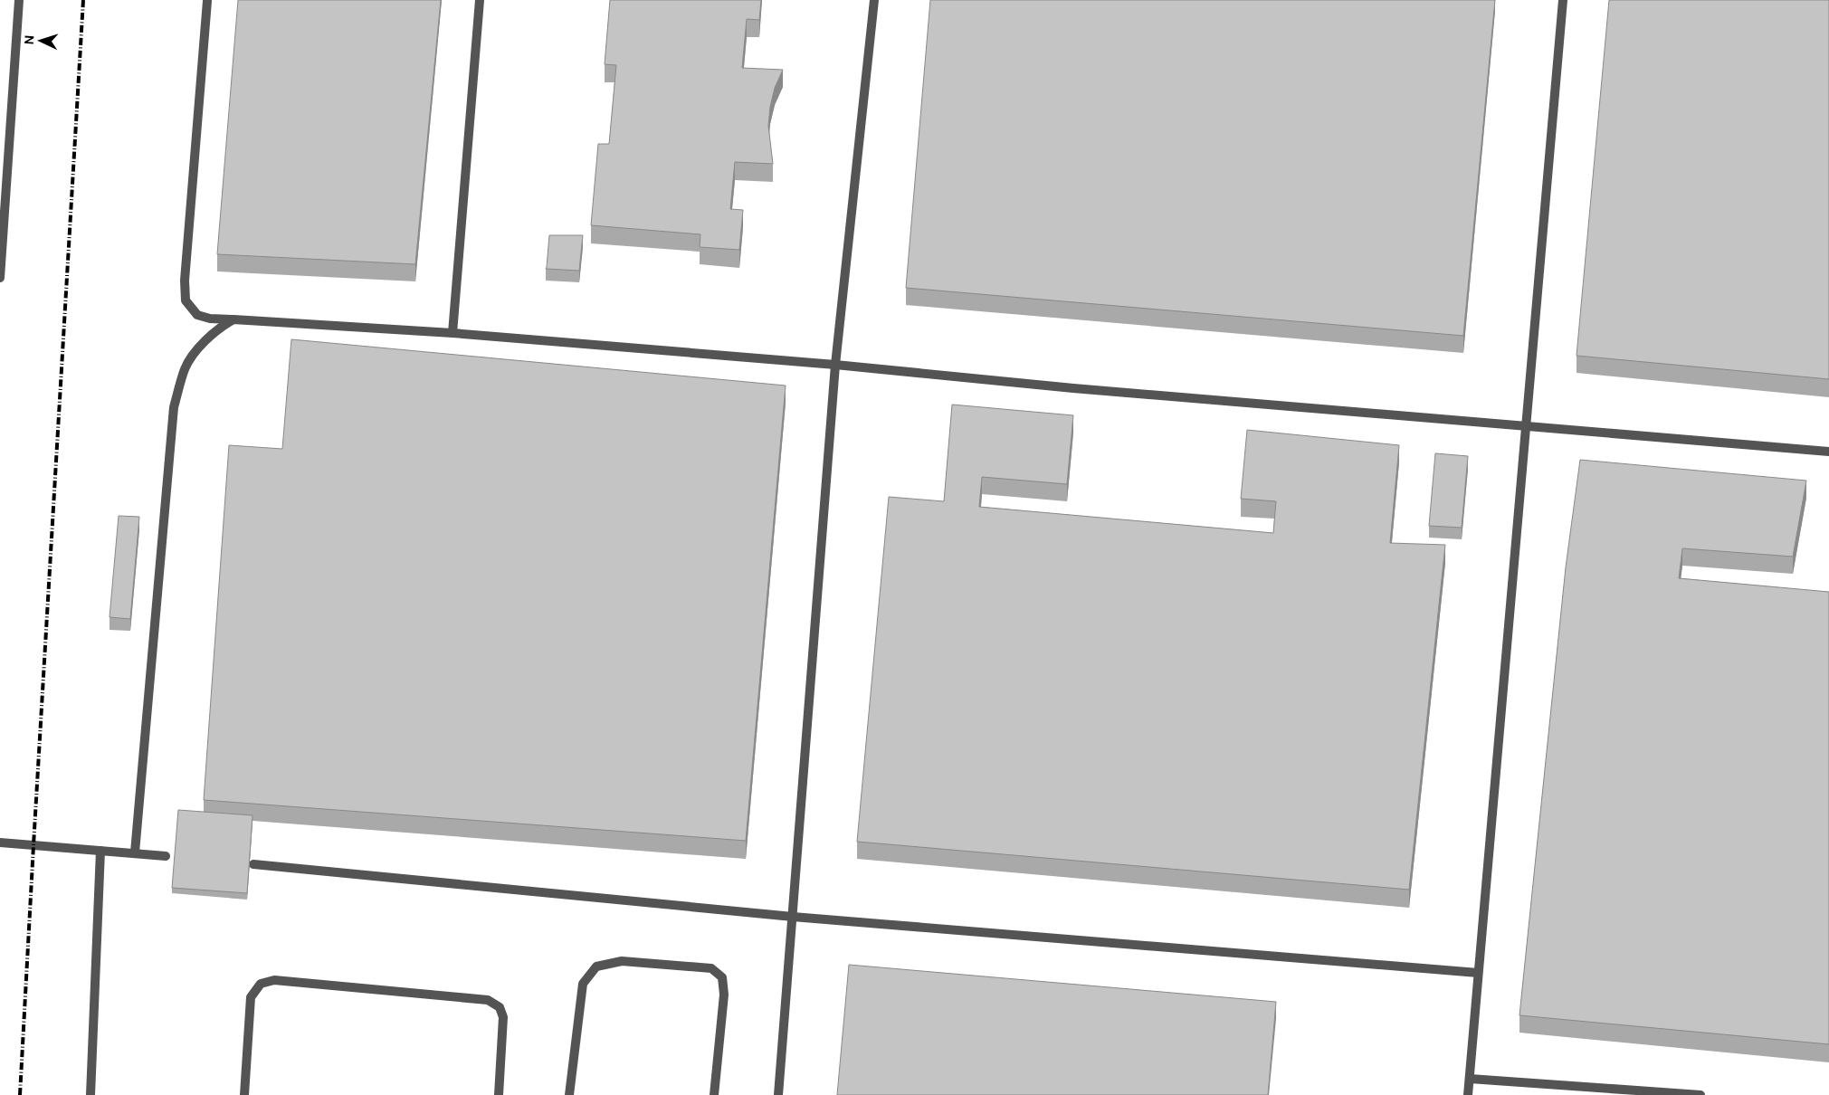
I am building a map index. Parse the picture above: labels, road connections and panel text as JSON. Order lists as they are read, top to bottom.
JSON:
{
  "north": "left"
}
